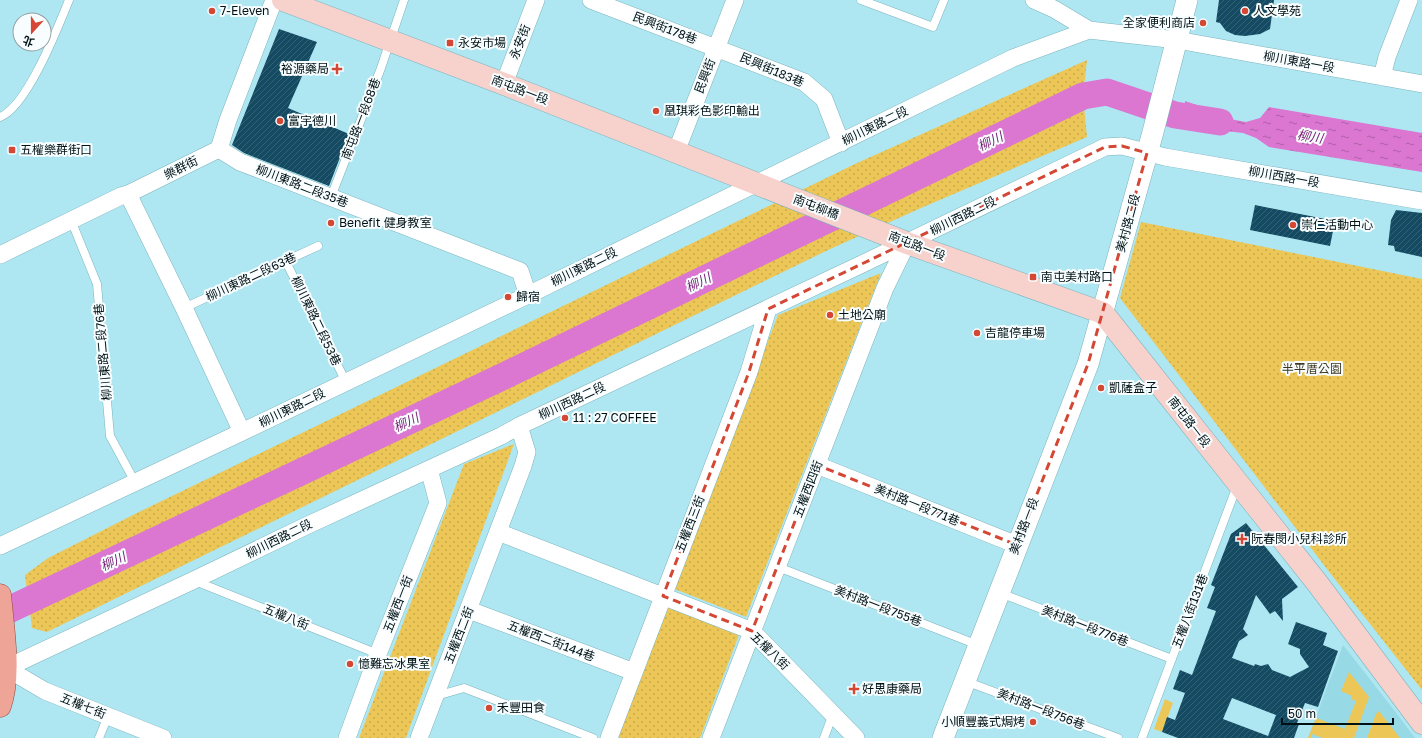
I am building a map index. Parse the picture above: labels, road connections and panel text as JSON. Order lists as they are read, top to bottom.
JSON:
{
  "streets": {
    "main road": ["南屯路一段", "南屯柳橋"],
    "street": [
      "民興街178巷",
      "永安街",
      "柳川東路一段",
      "民興街183巷",
      "民興街",
      "柳川東路二段",
      "樂群街",
      "柳川西路一段",
      "柳川東路二段35巷",
      "柳川西路二段",
      "美村路二段",
      "五權西四街",
      "美村路一段771巷",
      "五權西三街",
      "美村路一段",
      "五權西一街",
      "五權八街",
      "五權西二街",
      "五權西二街144巷",
      "五權七街"
    ],
    "lane": [
      "南屯路一段68巷",
      "柳川東路二段63巷",
      "柳川東路二段53巷",
      "柳川東路二段76巷",
      "美村路一段755巷",
      "五權八街131巷",
      "美村路一段776巷",
      "美村路一段756巷"
    ]
  },
  "crossings": [
    ["民興街178巷", "民興街183巷"],
    ["民興街178巷", "民興街"],
    ["永安街", "南屯路一段"],
    ["柳川東路一段", "柳川東路二段"],
    ["柳川東路一段", "美村路二段"],
    ["民興街183巷", "民興街"],
    ["民興街183巷", "柳川東路二段"],
    ["民興街", "南屯路一段"],
    ["南屯路一段", "南屯路一段68巷"],
    ["南屯路一段", "柳川東路二段"],
    ["南屯路一段", "南屯柳橋"],
    ["南屯路一段", "柳川西路二段"],
    ["南屯路一段", "美村路二段"],
    ["南屯路一段", "五權西四街"],
    ["南屯路一段", "美村路一段"],
    ["南屯路一段", "五權八街131巷"],
    ["南屯路一段68巷", "柳川東路二段35巷"],
    ["柳川東路二段", "柳川東路二段35巷"],
    ["柳川東路二段", "南屯柳橋"],
    ["柳川東路二段", "美村路二段"],
    ["柳川東路二段", "柳川東路二段53巷"],
    ["柳川東路二段", "柳川東路二段76巷"],
    ["樂群街", "柳川東路二段35巷"],
    ["樂群街", "柳川東路二段76巷"],
    ["柳川西路一段", "柳川西路二段"],
    ["柳川西路一段", "美村路二段"],
    ["柳川西路二段", "美村路二段"],
    ["柳川西路二段", "五權西四街"],
    ["柳川西路二段", "五權西三街"],
    ["柳川西路二段", "五權西一街"],
    ["柳川西路二段", "五權八街"],
    ["柳川西路二段", "五權西二街"],
    ["柳川西路二段", "五權七街"],
    ["美村路二段", "美村路一段"],
    ["柳川東路二段63巷", "柳川東路二段53巷"],
    ["五權西四街", "美村路一段771巷"],
    ["五權西四街", "美村路一段755巷"],
    ["五權西四街", "五權八街"],
    ["美村路一段771巷", "美村路一段"],
    ["五權西三街", "五權八街"],
    ["五權西三街", "五權西二街144巷"],
    ["美村路一段", "美村路一段755巷"],
    ["美村路一段", "美村路一段776巷"],
    ["美村路一段", "美村路一段756巷"],
    ["五權西一街", "五權八街"],
    ["五權八街131巷", "美村路一段776巷"],
    ["五權西二街", "五權西二街144巷"]
  ],
  "water": ["柳川"],
  "parks": ["半平厝公園"],
  "places": {
    "other": [
      "7-Eleven",
      "人文學苑",
      "全家便利商店",
      "凰琪彩色影印輸出",
      "富宇德川",
      "Benefit 健身教室",
      "崇仁活動中心",
      "歸宿",
      "土地公廟",
      "吉龍停車場",
      "凱薩盒子",
      "11 : 27 COFFEE",
      "憶難忘冰果室",
      "禾豐田食",
      "小順豐義式焗烤"
    ],
    "transit": ["永安市場", "五權樂群街口", "南屯美村路口"],
    "health": ["裕源藥局", "阮春閔小兒科診所", "好思康藥局"]
  },
  "scale_bar": "50 m",
  "north": "bottom"
}
